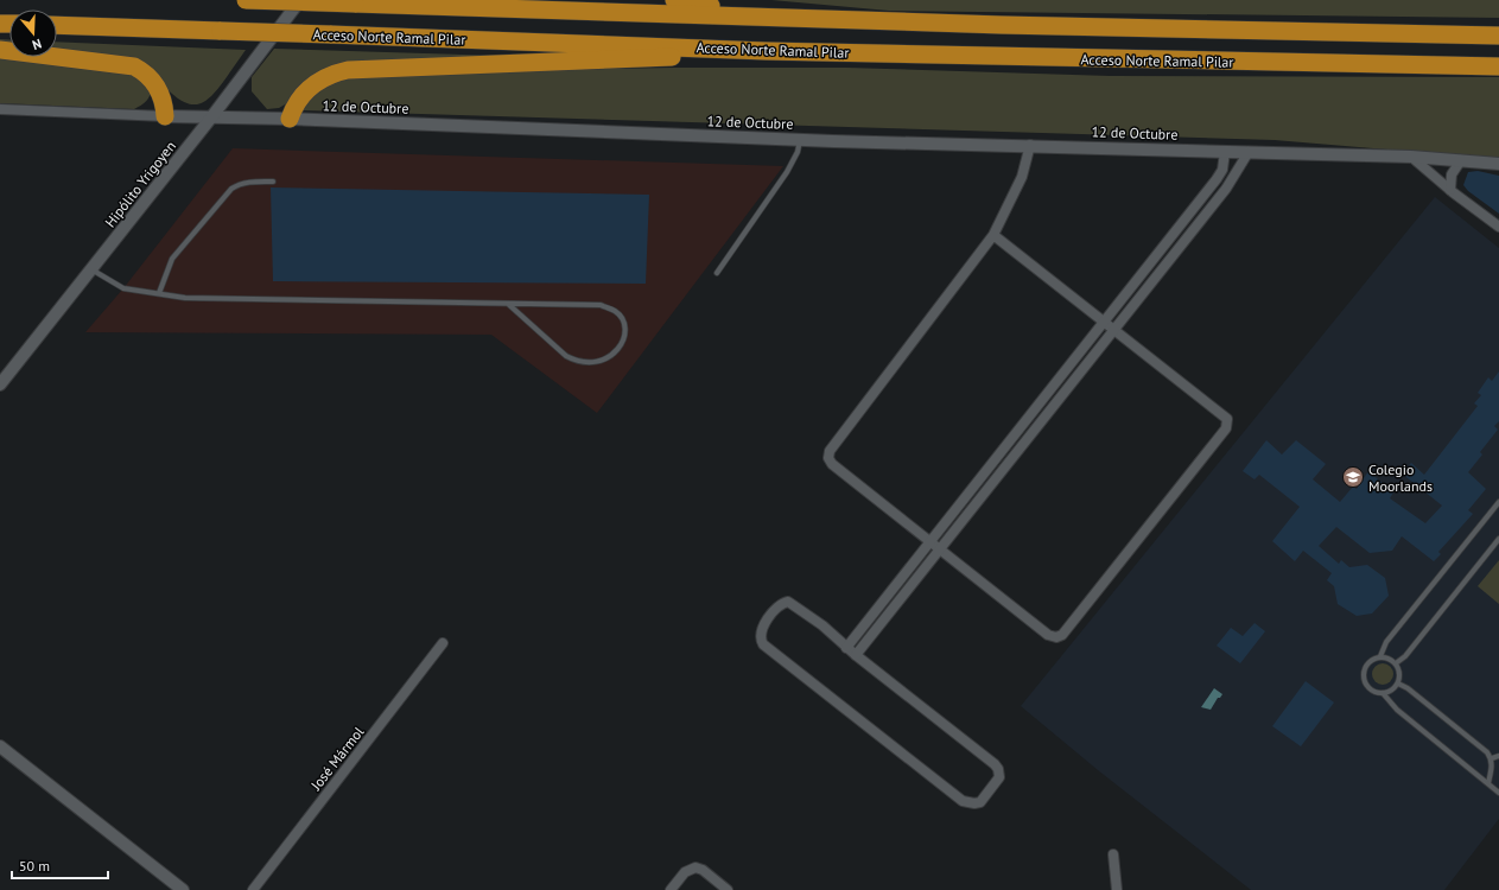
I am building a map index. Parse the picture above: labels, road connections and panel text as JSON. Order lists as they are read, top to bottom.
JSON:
{
  "streets": {
    "highway": ["Acceso Norte Ramal Pilar"],
    "street": ["12 de Octubre", "Hipólito Yrigoyen", "José Mármol"]
  },
  "crossings": [
    ["12 de Octubre", "Hipólito Yrigoyen"]
  ],
  "places": {
    "school or university": ["Colegio Moorlands"]
  },
  "scale_bar": "50 m",
  "north": "bottom"
}
